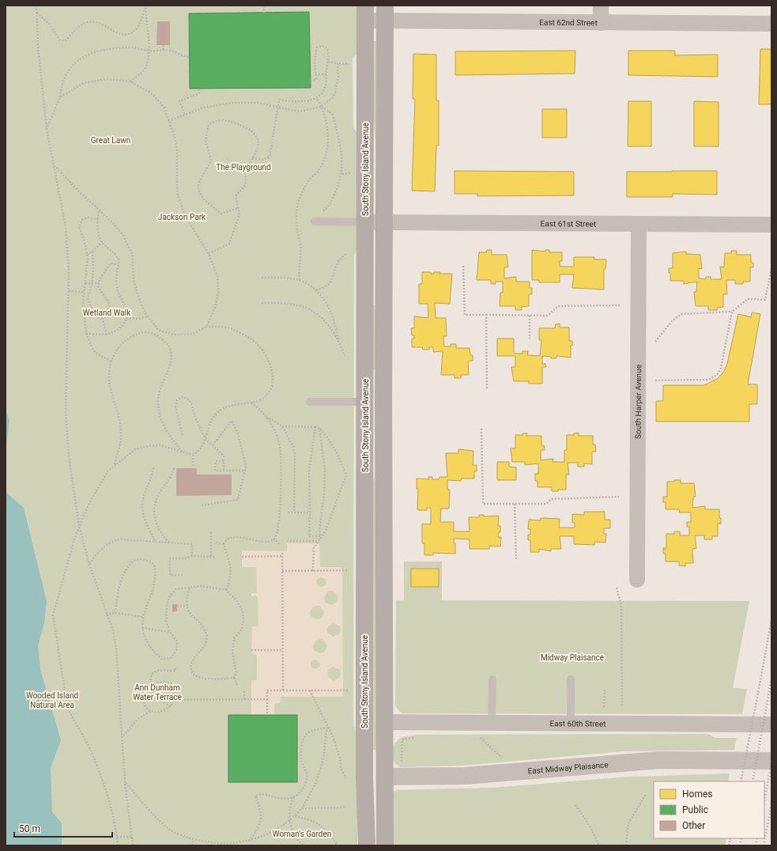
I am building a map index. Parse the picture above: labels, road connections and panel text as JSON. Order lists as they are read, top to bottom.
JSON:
{
  "streets": {
    "main road": ["South Stony Island Avenue", "East Midway Plaisance"],
    "street": [
      "East 62nd Street",
      "East 61st Street",
      "South Harper Avenue",
      "East 60th Street"
    ]
  },
  "crossings": [
    ["East 62nd Street", "South Stony Island Avenue"],
    ["South Stony Island Avenue", "East 61st Street"],
    ["South Stony Island Avenue", "East Midway Plaisance"],
    ["East 61st Street", "South Harper Avenue"]
  ],
  "parks": [
    "Great Lawn",
    "The Playground",
    "Jackson Park",
    "Wetland Walk",
    "Midway Plaisance",
    "Ann Dunham Water Terrace",
    "Wooded Island Natural Area",
    "Woman's Garden"
  ],
  "legend": ["Homes", "Public", "Other"],
  "scale_bar": "50 m"
}
